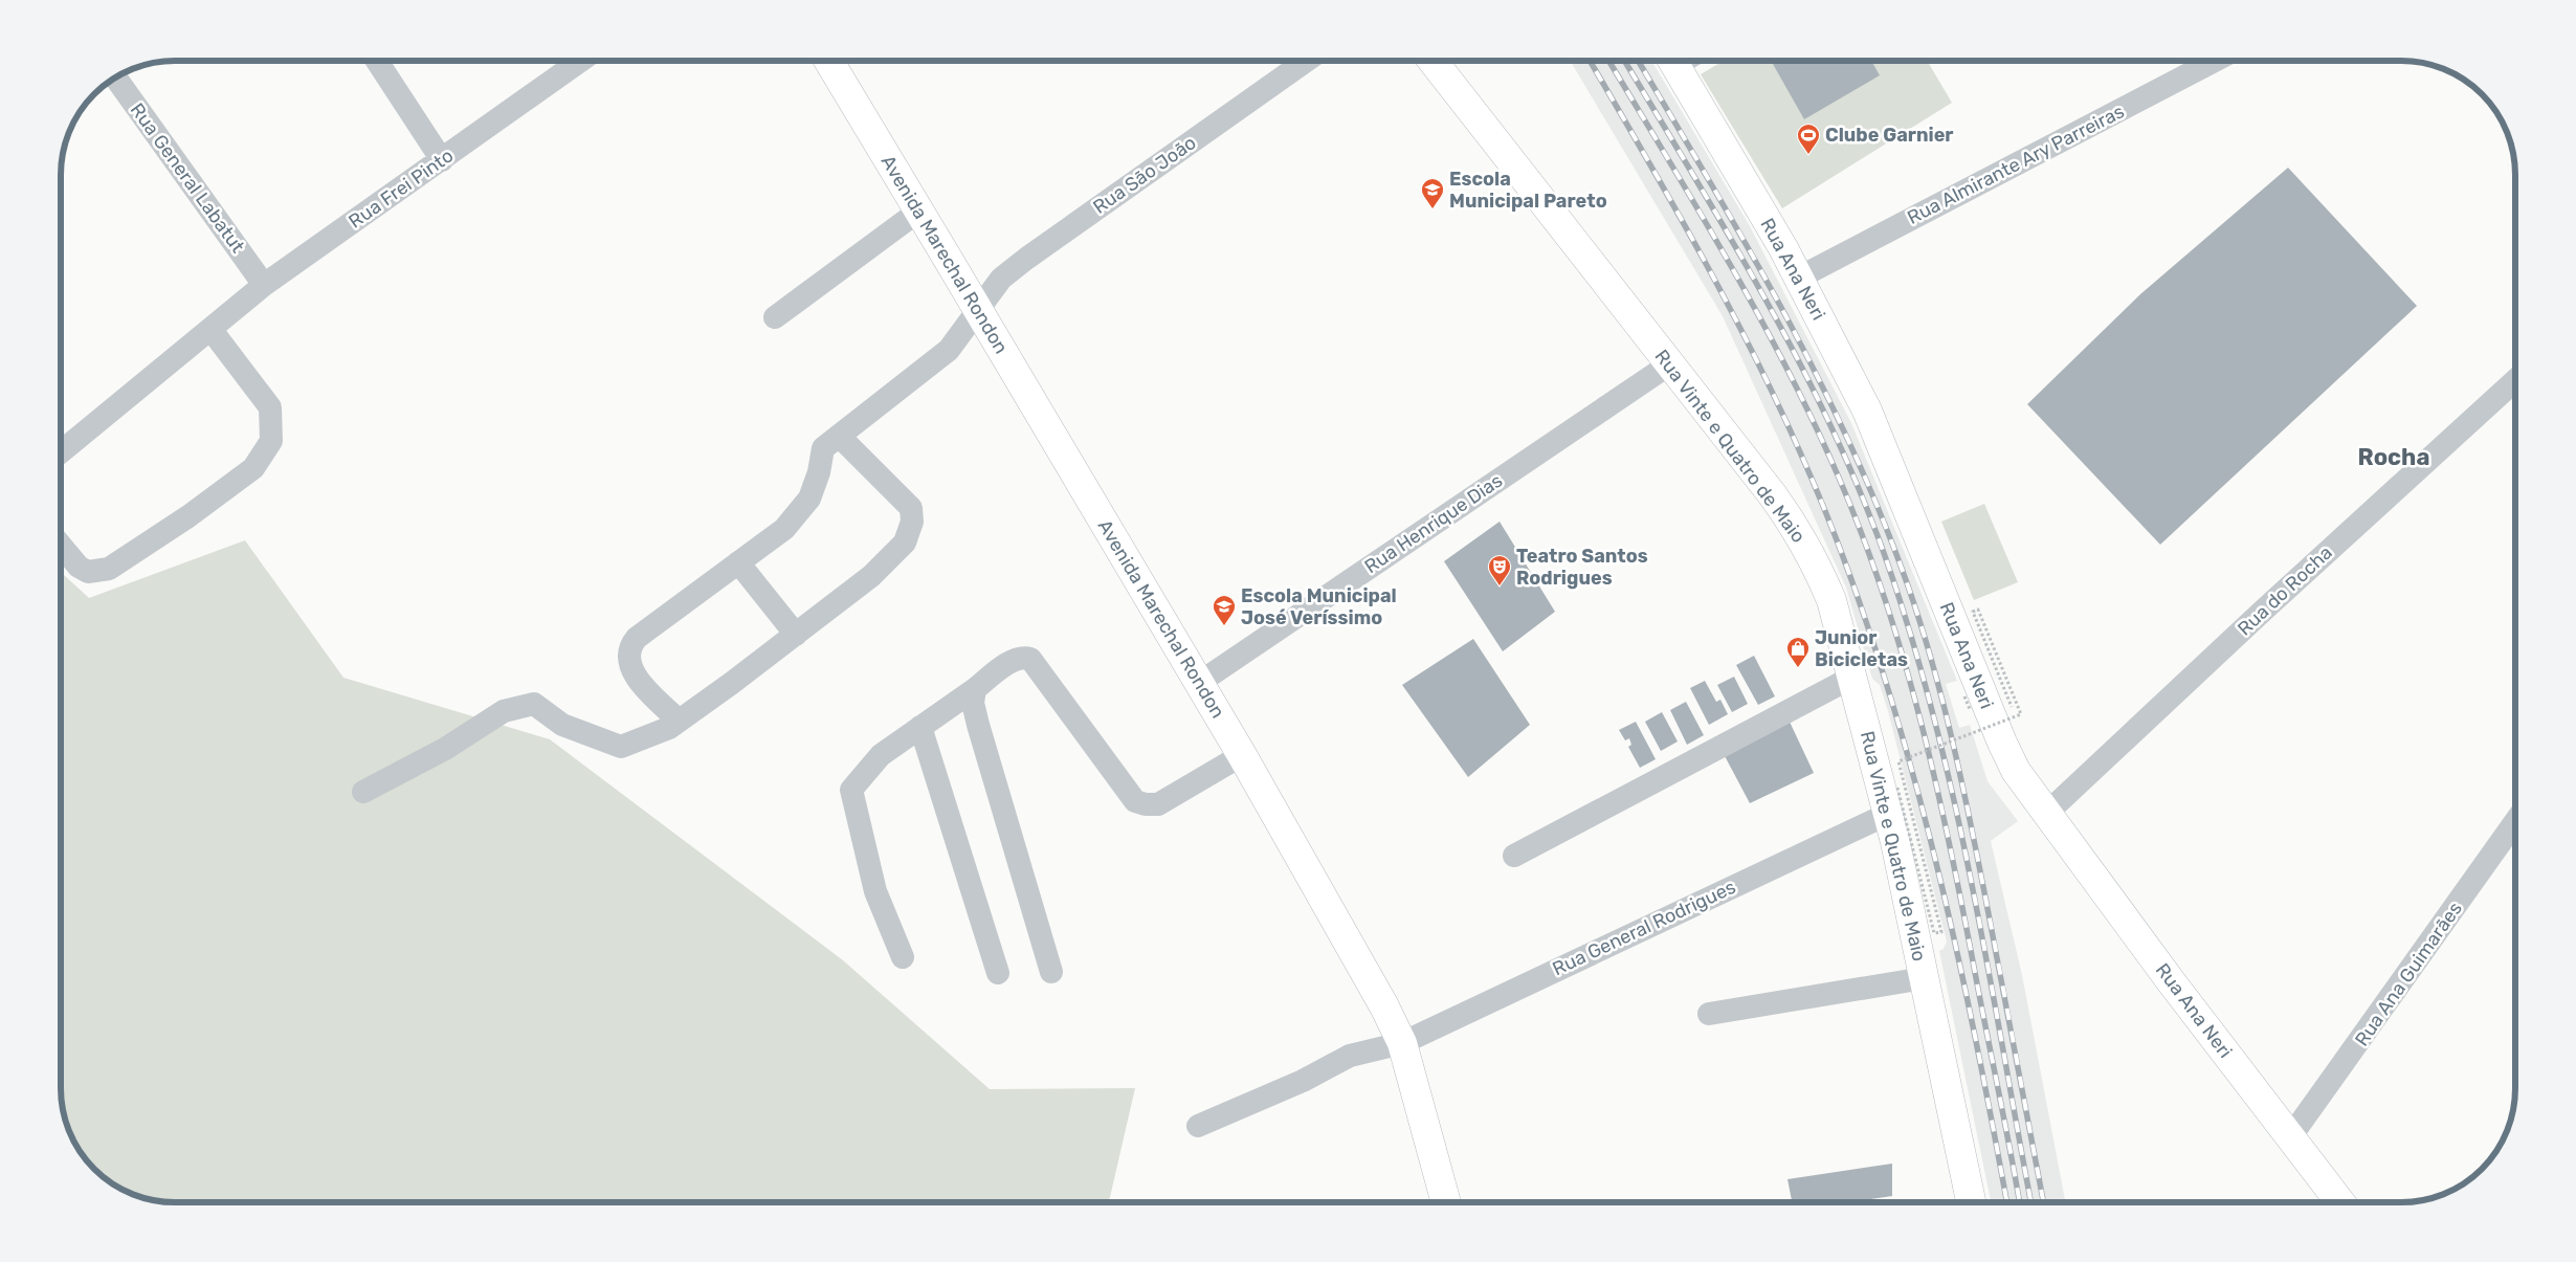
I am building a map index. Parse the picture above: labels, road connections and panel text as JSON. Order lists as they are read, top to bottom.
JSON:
{
  "streets": {
    "main road": ["Avenida Marechal Rondon", "Rua Ana Neri", "Rua Vinte e Quatro de Maio"],
    "street": [
      "Rua Almirante Ary Parreiras",
      "Rua São João",
      "Rua General Labatut",
      "Rua Frei Pinto",
      "Rua Henrique Dias",
      "Rua do Rocha",
      "Rua General Rodrigues",
      "Rua Ana Guimarães"
    ]
  },
  "crossings": [
    ["Rua Almirante Ary Parreiras", "Rua Ana Neri"],
    ["Rua São João", "Avenida Marechal Rondon"],
    ["Rua General Labatut", "Rua Frei Pinto"],
    ["Avenida Marechal Rondon", "Rua Henrique Dias"],
    ["Avenida Marechal Rondon", "Rua General Rodrigues"],
    ["Rua Ana Neri", "Rua do Rocha"],
    ["Rua Ana Neri", "Rua Ana Guimarães"],
    ["Rua Vinte e Quatro de Maio", "Rua Henrique Dias"],
    ["Rua Vinte e Quatro de Maio", "Rua General Rodrigues"]
  ],
  "districts": ["Rocha"],
  "places": {
    "sports": ["Clube Garnier"],
    "school or university": ["Escola Municipal Pareto", "Escola Municipal José Veríssimo"],
    "theatre": ["Teatro Santos Rodrigues"],
    "shop": ["Junior Bicicletas"]
  }
}
